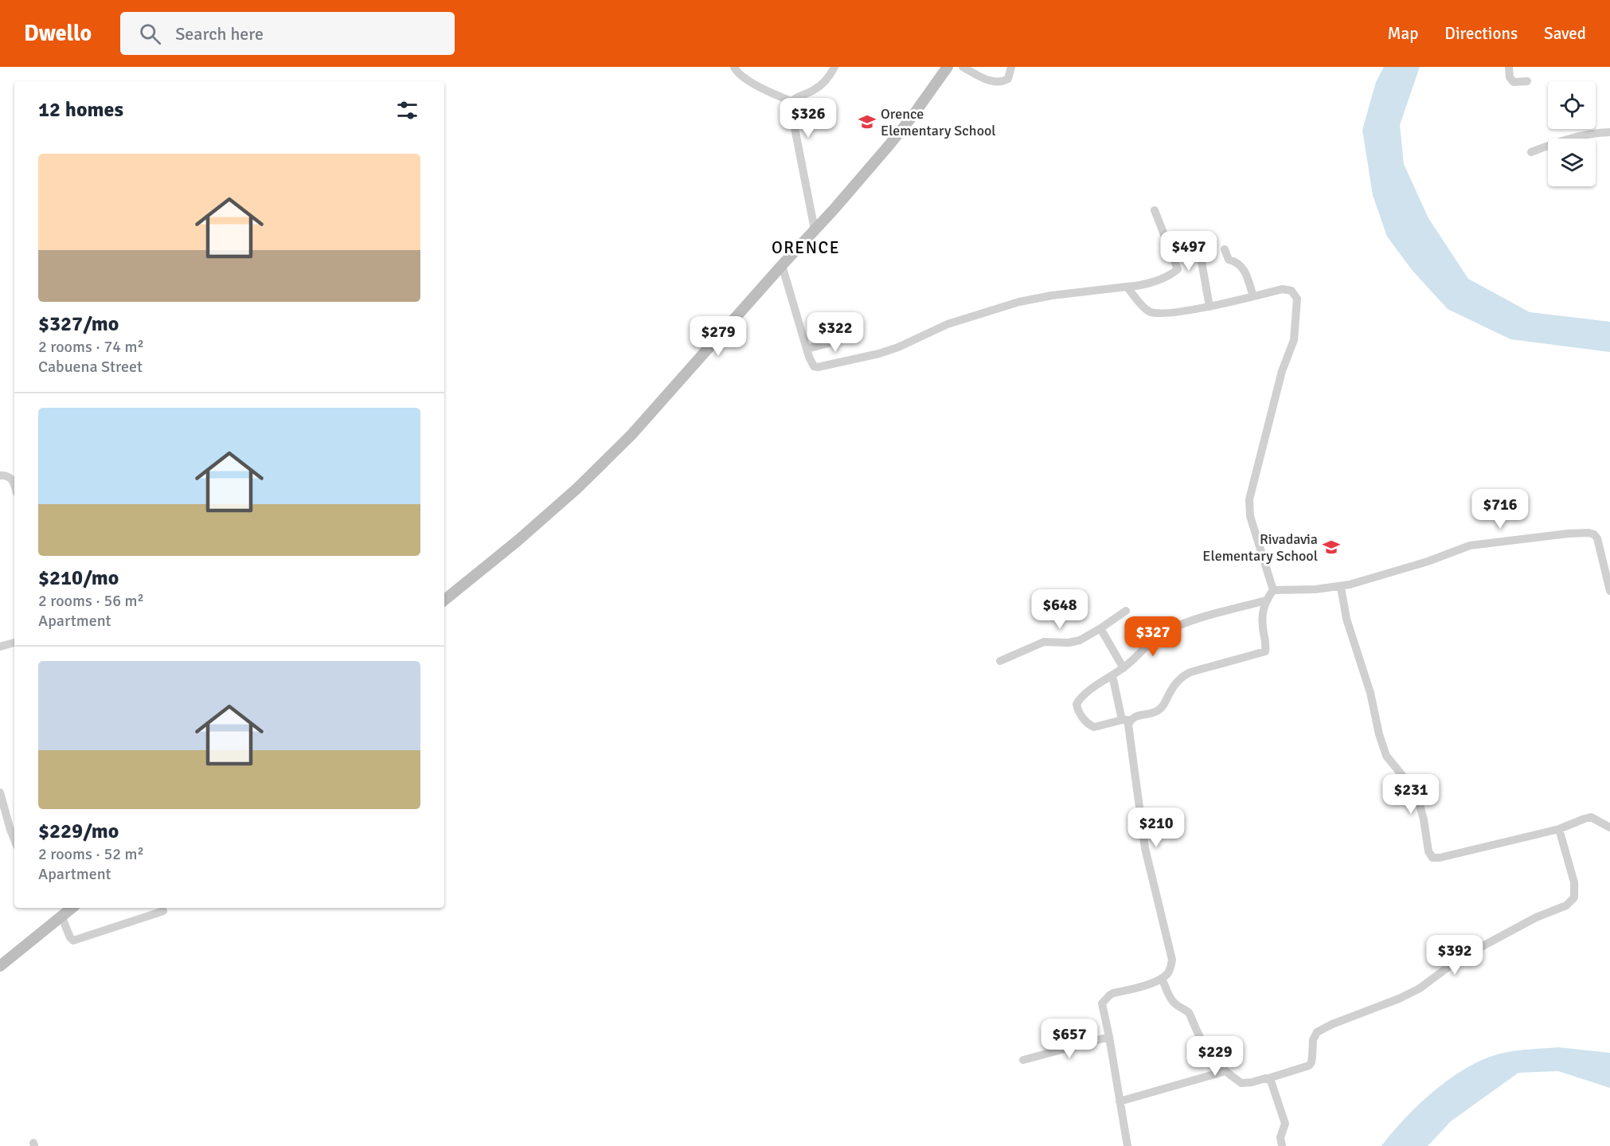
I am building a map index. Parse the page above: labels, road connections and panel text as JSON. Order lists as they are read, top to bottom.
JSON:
{
  "districts": ["ORENCE"],
  "places": {
    "school or university": ["Orence Elementary School", "Rivadavia Elementary School"]
  },
  "page": {
    "header": "Dwello",
    "search": "Search here",
    "nav": ["Map", "Directions", "Saved"],
    "heading": "12 homes",
    "price": [
      "$326",
      "$497",
      "$322",
      "$279",
      "$716",
      "$648",
      "$327",
      "$231",
      "$210",
      "$392",
      "$657",
      "$229"
    ],
    "list": [
      {
        "name": "$327/mo",
        "note": "2 rooms · 74 m² · Cabuena Street"
      },
      {
        "name": "$210/mo",
        "note": "2 rooms · 56 m² · Apartment"
      },
      {
        "name": "$229/mo",
        "note": "2 rooms · 52 m² · Apartment"
      }
    ]
  }
}
